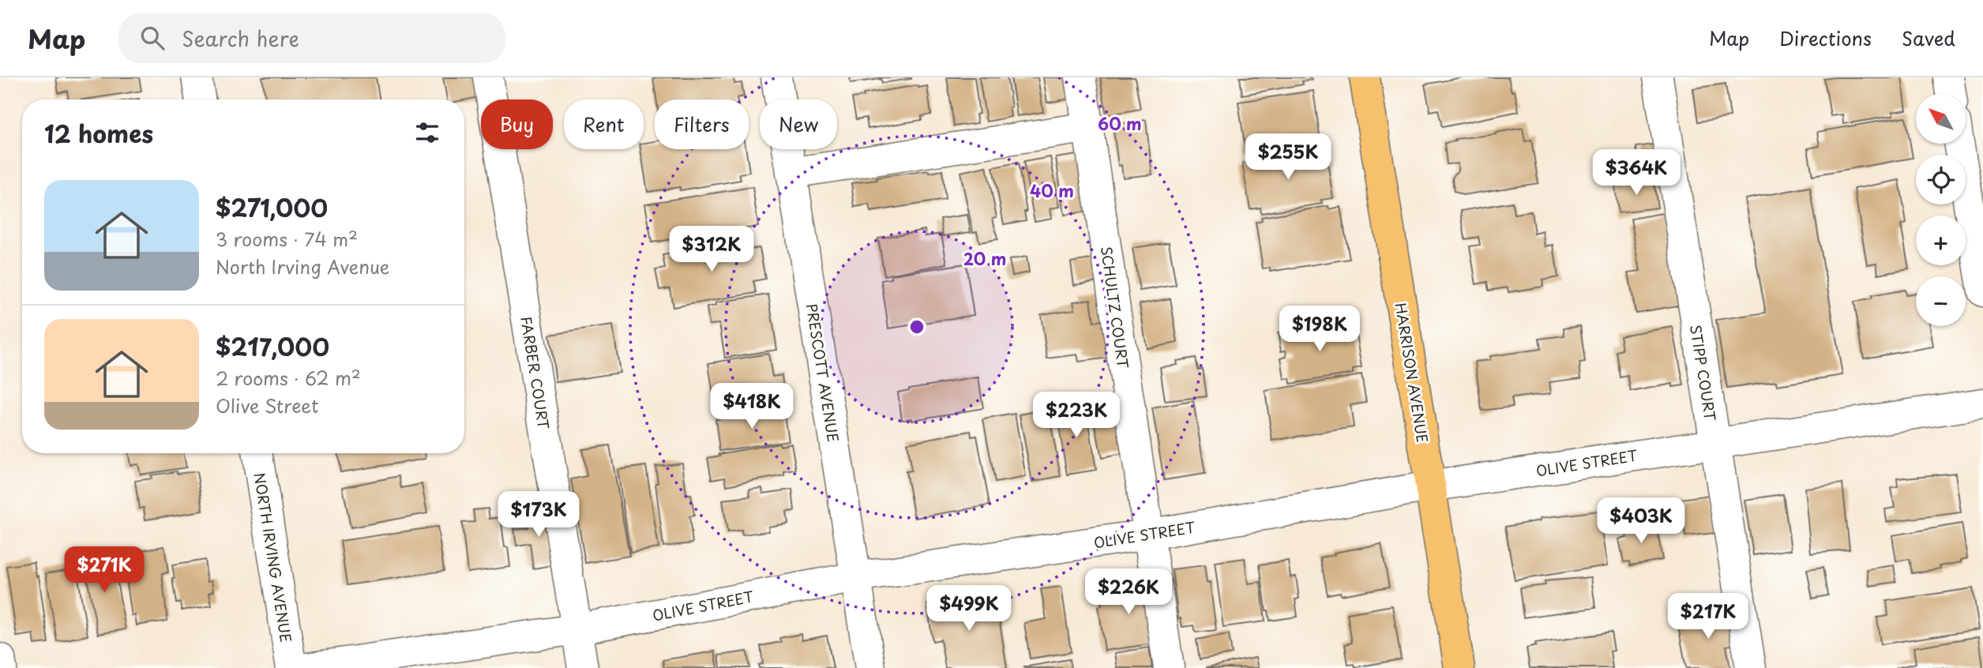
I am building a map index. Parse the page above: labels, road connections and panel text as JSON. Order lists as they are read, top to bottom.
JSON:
{
  "streets": {
    "main road": ["HARRISON AVENUE"],
    "street": [
      "SCHULTZ COURT",
      "FARBER COURT",
      "PRESCOTT AVENUE",
      "STIPP COURT",
      "OLIVE STREET",
      "NORTH IRVING AVENUE"
    ]
  },
  "crossings": [
    ["SCHULTZ COURT", "OLIVE STREET"],
    ["FARBER COURT", "OLIVE STREET"],
    ["PRESCOTT AVENUE", "OLIVE STREET"],
    ["HARRISON AVENUE", "OLIVE STREET"],
    ["STIPP COURT", "OLIVE STREET"]
  ],
  "north": "top left",
  "page": {
    "header": "Map",
    "search": "Search here",
    "nav": ["Map", "Directions", "Saved"],
    "map_buttons": ["+", "−"],
    "chip": [
      "Buy",
      "Rent",
      "Filters",
      "New"
    ],
    "heading": "12 homes",
    "price": [
      "$255K",
      "$364K",
      "$312K",
      "$198K",
      "$418K",
      "$223K",
      "$173K",
      "$403K",
      "$271K",
      "$226K",
      "$499K",
      "$217K"
    ],
    "list": [
      {
        "name": "$271,000",
        "note": "3 rooms · 74 m² · North Irving Avenue"
      },
      {
        "name": "$217,000",
        "note": "2 rooms · 62 m² · Olive Street"
      }
    ]
  },
  "rings": ["60 m", "40 m", "20 m"]
}
